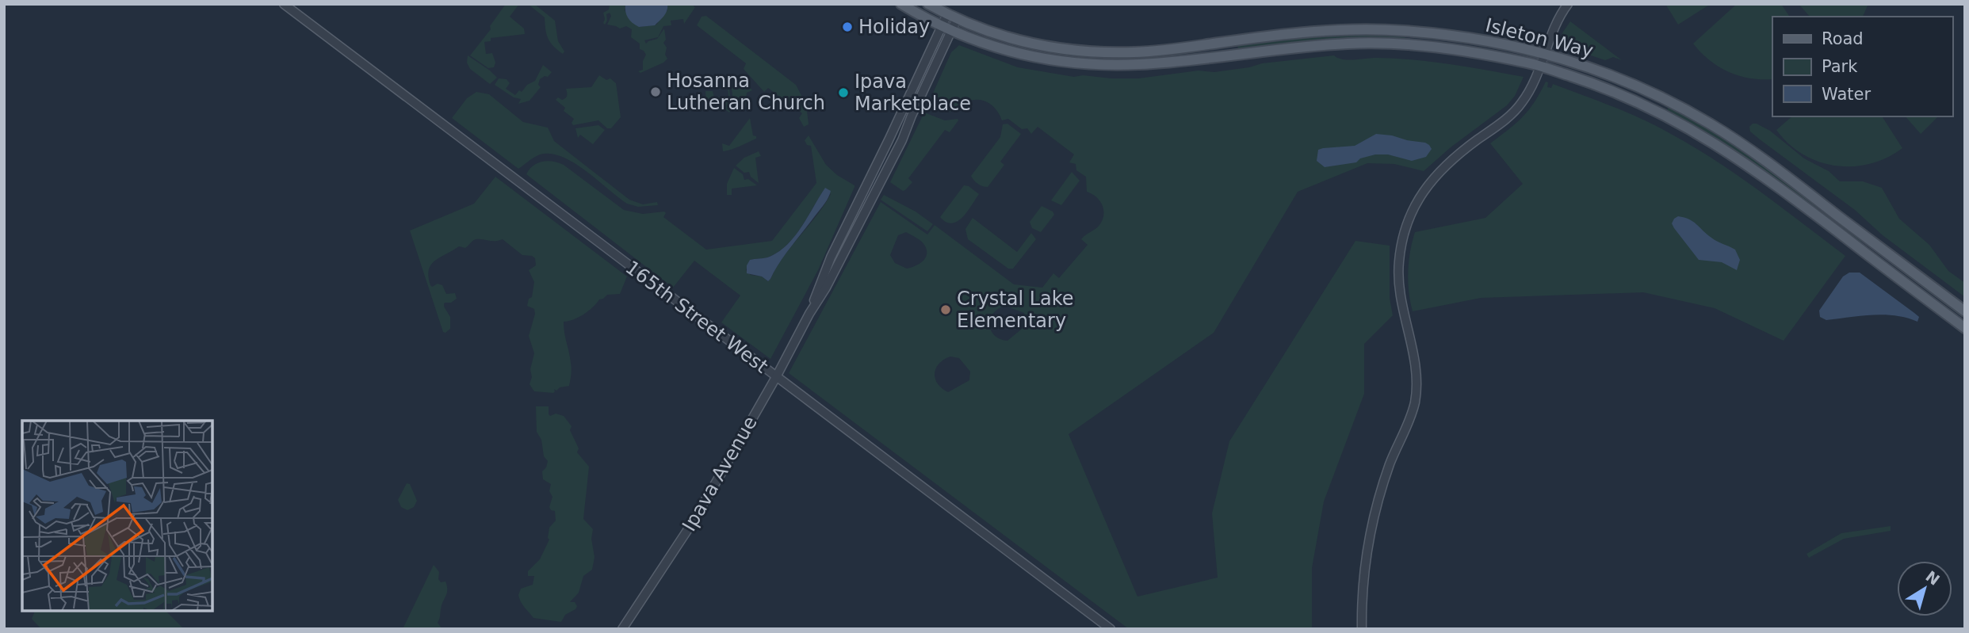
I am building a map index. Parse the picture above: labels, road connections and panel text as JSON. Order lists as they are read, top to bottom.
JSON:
{
  "streets": {
    "main road": ["Isleton Way"],
    "street": ["165th Street West", "Ipava Avenue"]
  },
  "crossings": [
    ["Isleton Way", "Ipava Avenue"],
    ["165th Street West", "Ipava Avenue"]
  ],
  "places": [
    "Holiday",
    "Hosanna Lutheran Church",
    "Ipava Marketplace",
    "Crystal Lake Elementary"
  ],
  "legend": ["Road", "Park", "Water"],
  "north": "top right"
}
